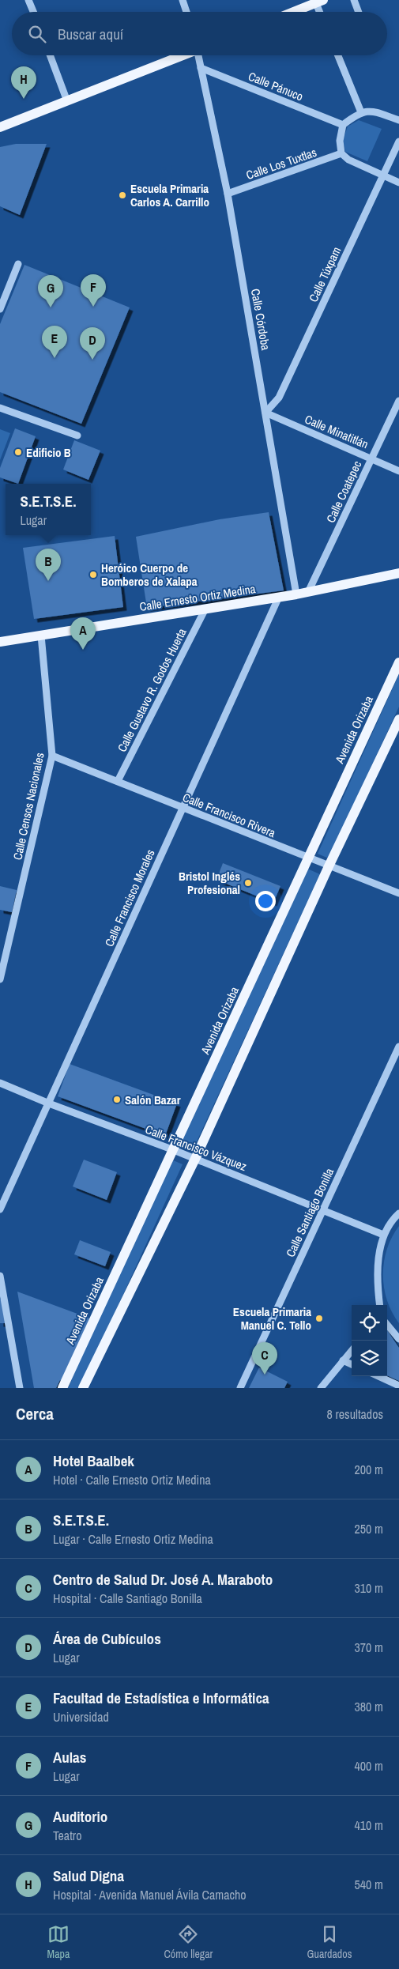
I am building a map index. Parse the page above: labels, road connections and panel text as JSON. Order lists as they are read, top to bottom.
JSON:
{
  "streets": {
    "main road": ["Calle Ernesto Ortiz Medina", "Avenida Orizaba"],
    "street": [
      "Calle Pánuco",
      "Calle Los Tuxtlas",
      "Calle Túxpam",
      "Calle Córdoba",
      "Calle Minatitlán",
      "Calle Coatepec",
      "Calle Gustavo R. Godos Huerta",
      "Calle Censos Nacionales",
      "Calle Francisco Rivera",
      "Calle Francisco Morales",
      "Calle Francisco Vázquez",
      "Calle Santiago Bonilla"
    ]
  },
  "crossings": [
    ["Calle Pánuco", "Calle Córdoba"],
    ["Calle Los Tuxtlas", "Calle Córdoba"],
    ["Calle Túxpam", "Calle Córdoba"],
    ["Calle Túxpam", "Calle Minatitlán"],
    ["Calle Córdoba", "Calle Minatitlán"],
    ["Calle Córdoba", "Calle Ernesto Ortiz Medina"],
    ["Calle Minatitlán", "Calle Coatepec"],
    ["Calle Coatepec", "Calle Ernesto Ortiz Medina"],
    ["Calle Ernesto Ortiz Medina", "Calle Gustavo R. Godos Huerta"],
    ["Calle Ernesto Ortiz Medina", "Calle Censos Nacionales"],
    ["Calle Ernesto Ortiz Medina", "Calle Francisco Morales"],
    ["Calle Gustavo R. Godos Huerta", "Calle Francisco Rivera"],
    ["Avenida Orizaba", "Calle Francisco Rivera"],
    ["Avenida Orizaba", "Calle Francisco Vázquez"],
    ["Calle Censos Nacionales", "Calle Francisco Rivera"],
    ["Calle Francisco Rivera", "Calle Francisco Morales"],
    ["Calle Francisco Morales", "Calle Francisco Vázquez"],
    ["Calle Francisco Vázquez", "Calle Santiago Bonilla"]
  ],
  "places": [
    "Escuela Primaria Carlos A. Carrillo",
    "Edificio B",
    "Heróico Cuerpo de Bomberos de Xalapa",
    "Bristol Inglés Profesional",
    "Salón Bazar",
    "Escuela Primaria Manuel C. Tello"
  ],
  "page": {
    "search": "Buscar aquí",
    "pins": [
      "H",
      "F",
      "G",
      "E",
      "D",
      "B",
      "A",
      "C"
    ],
    "popup": ["S.E.T.S.E.", "Lugar"],
    "heading": ["Cerca", "8 resultados"],
    "list": [
      {
        "mark": "A",
        "name": "Hotel Baalbek",
        "note": "Hotel · Calle Ernesto Ortiz Medina",
        "value": "200 m"
      },
      {
        "mark": "B",
        "name": "S.E.T.S.E.",
        "note": "Lugar · Calle Ernesto Ortiz Medina",
        "value": "250 m"
      },
      {
        "mark": "C",
        "name": "Centro de Salud Dr. José A. Maraboto",
        "note": "Hospital · Calle Santiago Bonilla",
        "value": "310 m"
      },
      {
        "mark": "D",
        "name": "Área de Cubículos",
        "note": "Lugar",
        "value": "370 m"
      },
      {
        "mark": "E",
        "name": "Facultad de Estadística e Informática",
        "note": "Universidad",
        "value": "380 m"
      },
      {
        "mark": "F",
        "name": "Aulas",
        "note": "Lugar",
        "value": "400 m"
      },
      {
        "mark": "G",
        "name": "Auditorio",
        "note": "Teatro",
        "value": "410 m"
      },
      {
        "mark": "H",
        "name": "Salud Digna",
        "note": "Hospital · Avenida Manuel Ávila Camacho",
        "value": "540 m"
      }
    ],
    "nav": ["Mapa", "Cómo llegar", "Guardados"]
  }
}
